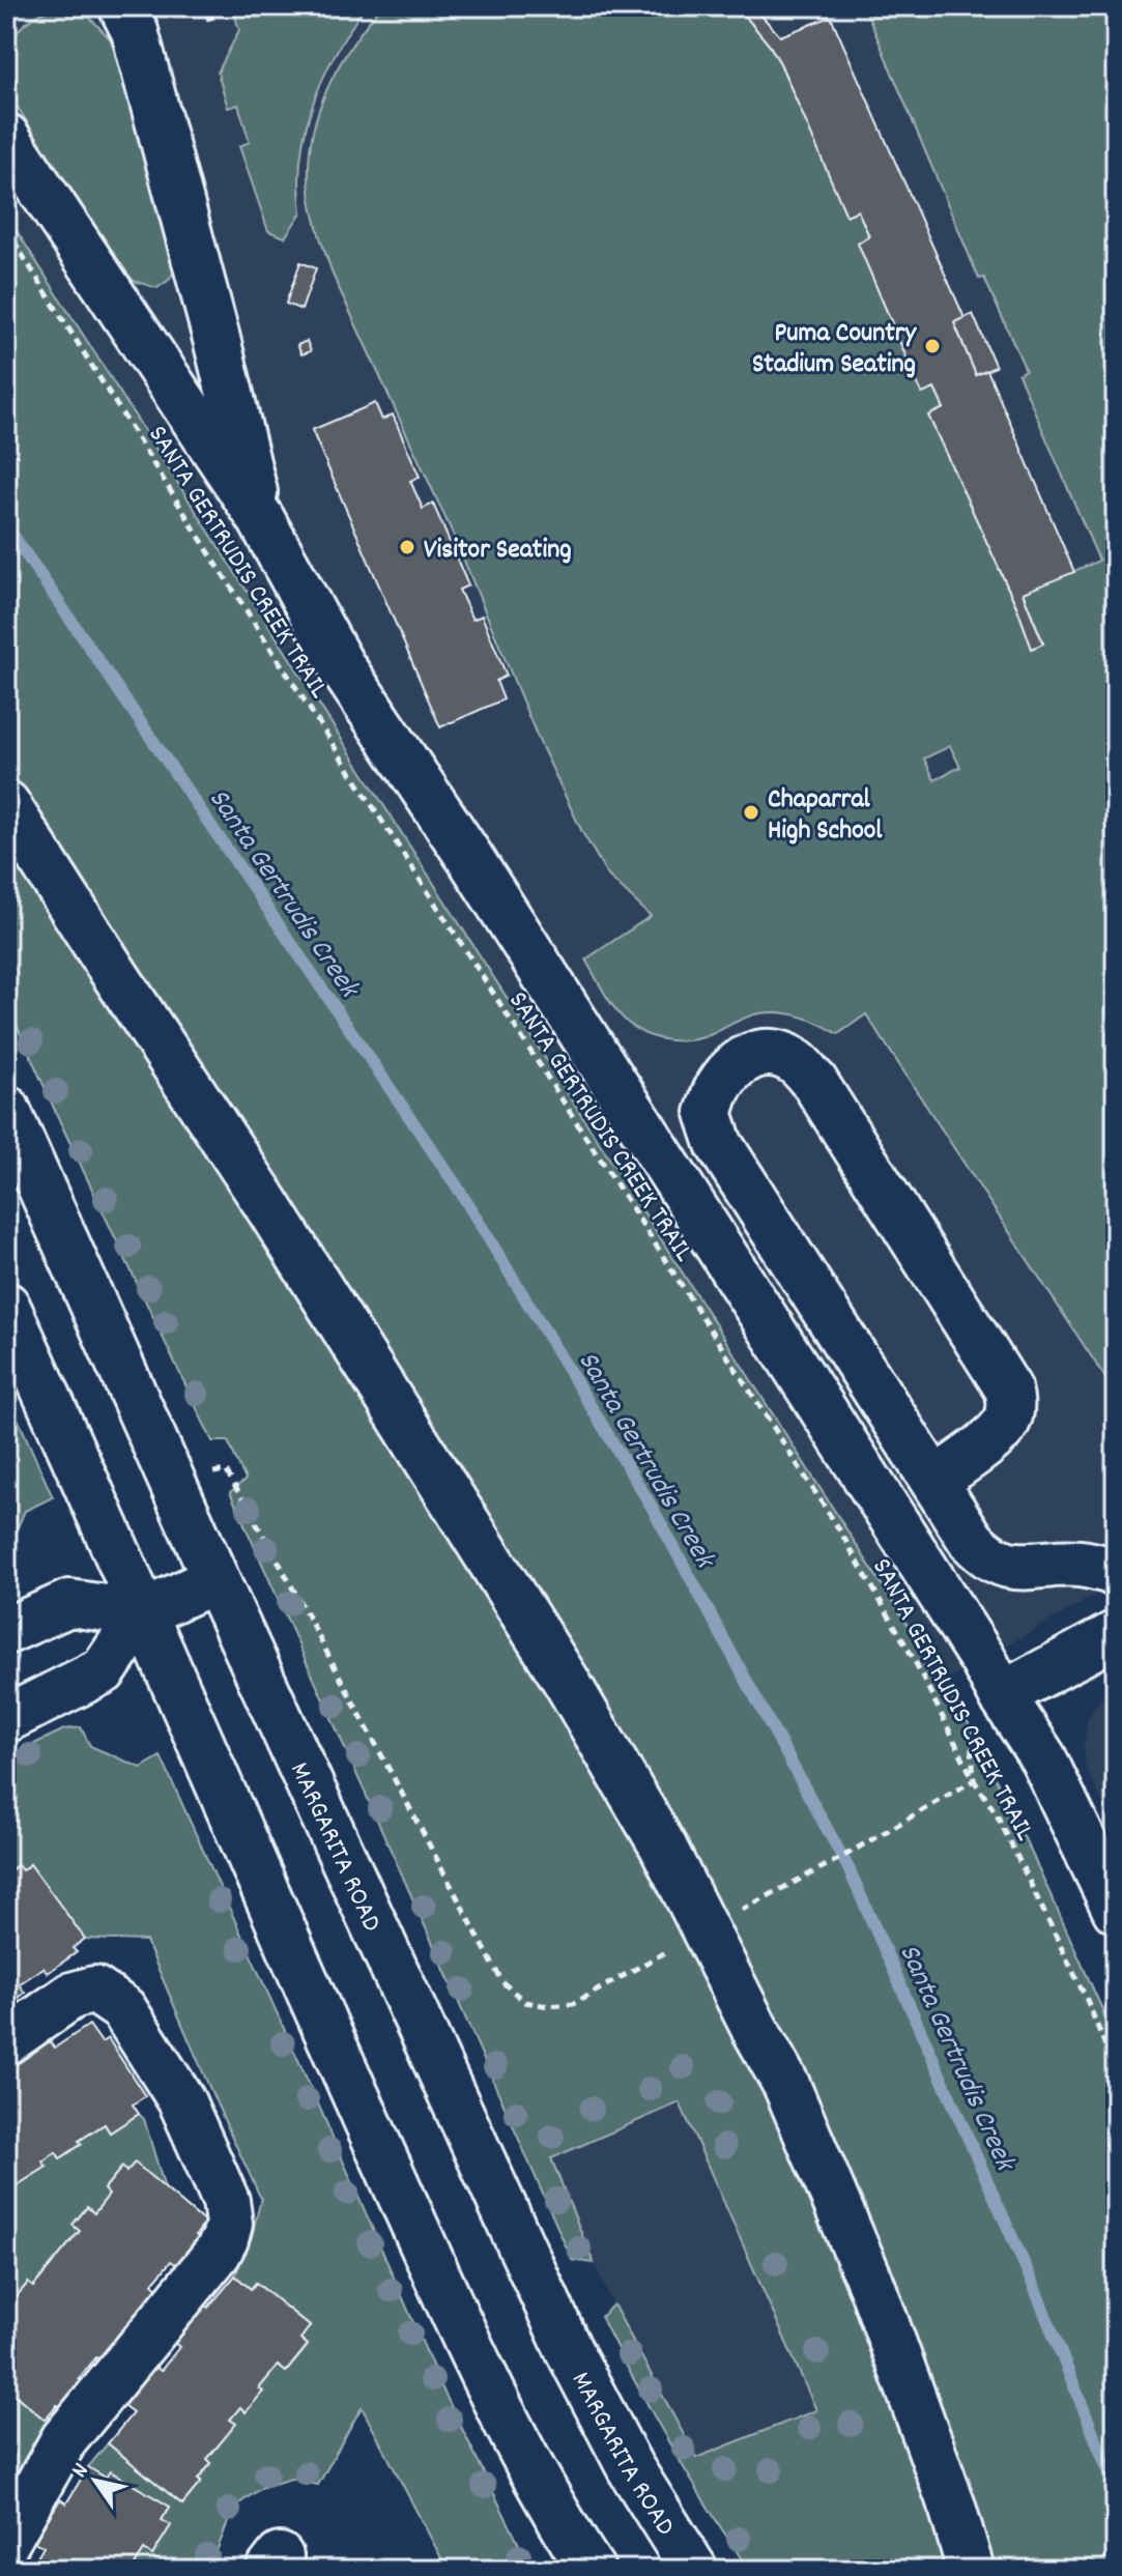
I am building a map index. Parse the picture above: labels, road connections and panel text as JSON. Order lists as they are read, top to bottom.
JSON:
{
  "streets": {
    "main road": ["MARGARITA ROAD"],
    "path": ["SANTA GERTRUDIS CREEK TRAIL"]
  },
  "water": ["Santa Gertrudis Creek"],
  "places": ["Puma Country Stadium Seating", "Visitor Seating", "Chaparral High School"],
  "north": "top left"
}
